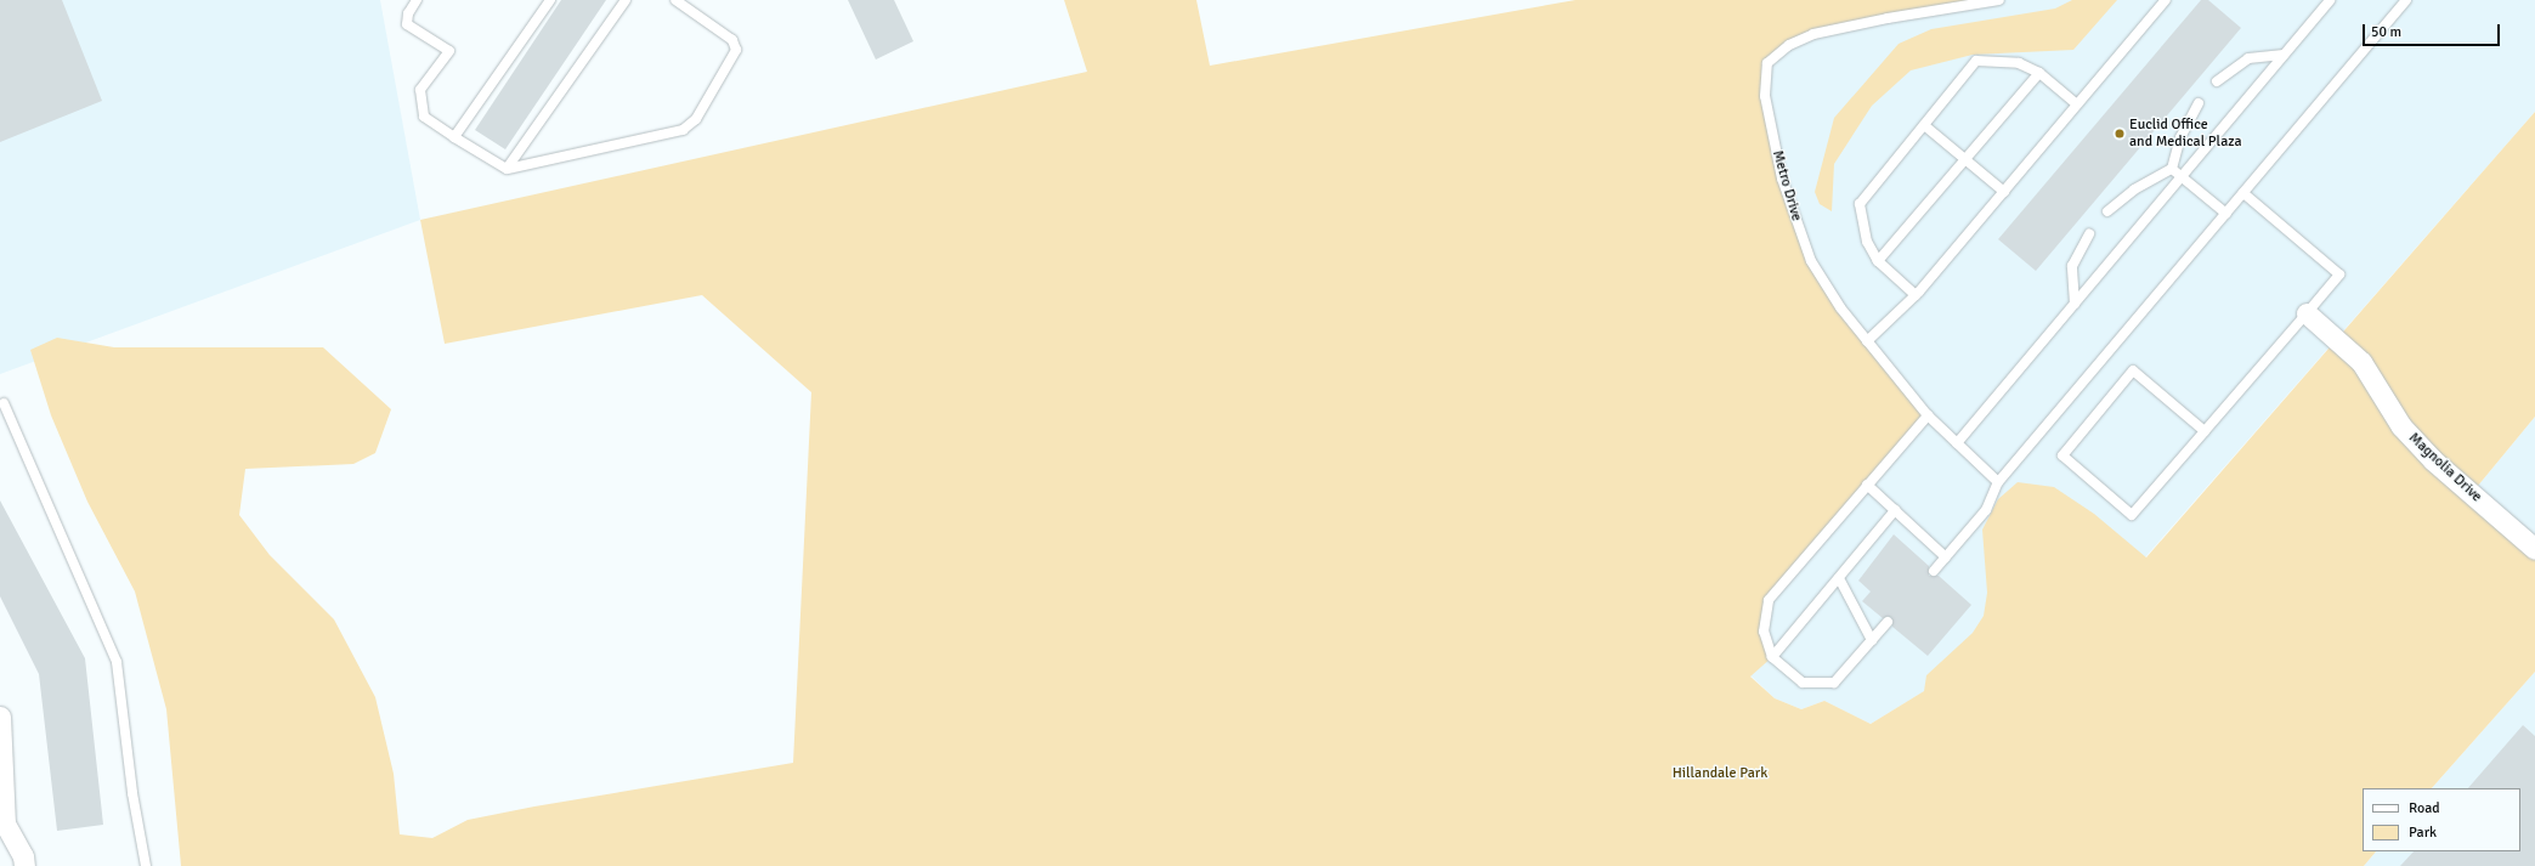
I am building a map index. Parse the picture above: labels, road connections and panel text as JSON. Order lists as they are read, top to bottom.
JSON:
{
  "streets": {
    "street": ["Magnolia Drive"],
    "lane": ["Metro Drive"]
  },
  "parks": ["Hillandale Park"],
  "places": ["Euclid Office and Medical Plaza"],
  "legend": ["Road", "Park"],
  "scale_bar": "50 m"
}
